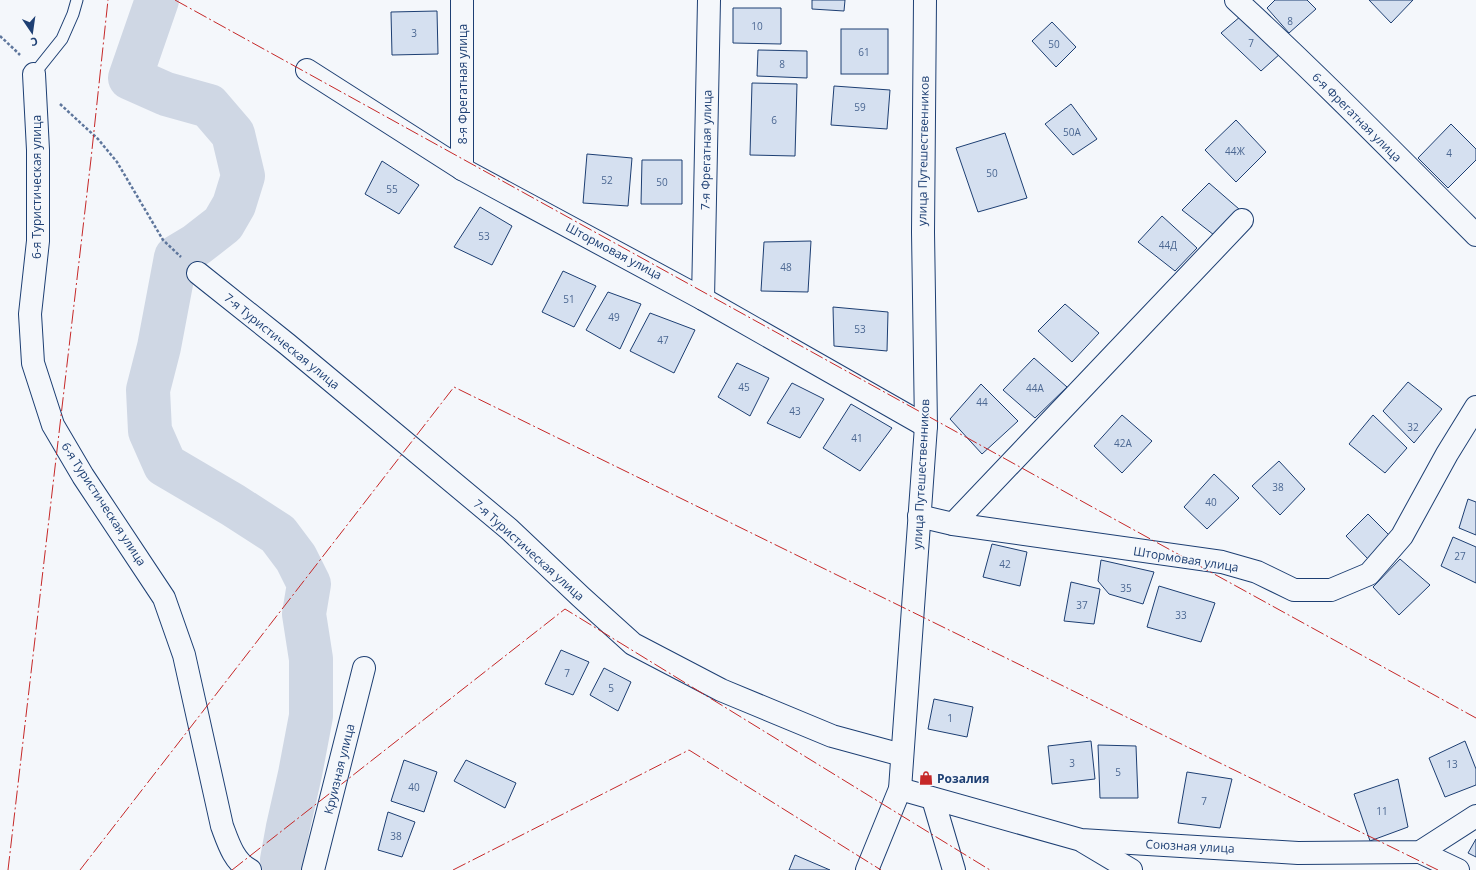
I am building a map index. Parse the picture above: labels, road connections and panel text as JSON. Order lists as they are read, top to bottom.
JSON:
{
  "streets": {
    "street": [
      "8-я Фрегатная улица",
      "6-я Фрегатная улица",
      "7-я Фрегатная улица",
      "улица Путешественников",
      "6-я Туристическая улица",
      "Штормовая улица",
      "7-я Туристическая улица",
      "Круизная улица",
      "Союзная улица"
    ]
  },
  "crossings": [
    ["8-я Фрегатная улица", "Штормовая улица"],
    ["7-я Фрегатная улица", "Штормовая улица"],
    ["улица Путешественников", "Штормовая улица"],
    ["улица Путешественников", "7-я Туристическая улица"],
    ["улица Путешественников", "Союзная улица"]
  ],
  "places": {
    "shop": ["Розалия"]
  },
  "house_numbers": [
    "8",
    "10",
    "3",
    "7",
    "50",
    "61",
    "8",
    "59",
    "6",
    "50А",
    "44Ж",
    "4",
    "50",
    "52",
    "50",
    "55",
    "53",
    "44Д",
    "48",
    "51",
    "49",
    "53",
    "47",
    "45",
    "44А",
    "44",
    "43",
    "32",
    "41",
    "42А",
    "38",
    "40",
    "27",
    "42",
    "35",
    "37",
    "33",
    "7",
    "5",
    "1",
    "3",
    "13",
    "5",
    "40",
    "7",
    "11",
    "38"
  ],
  "north": "bottom"
}
